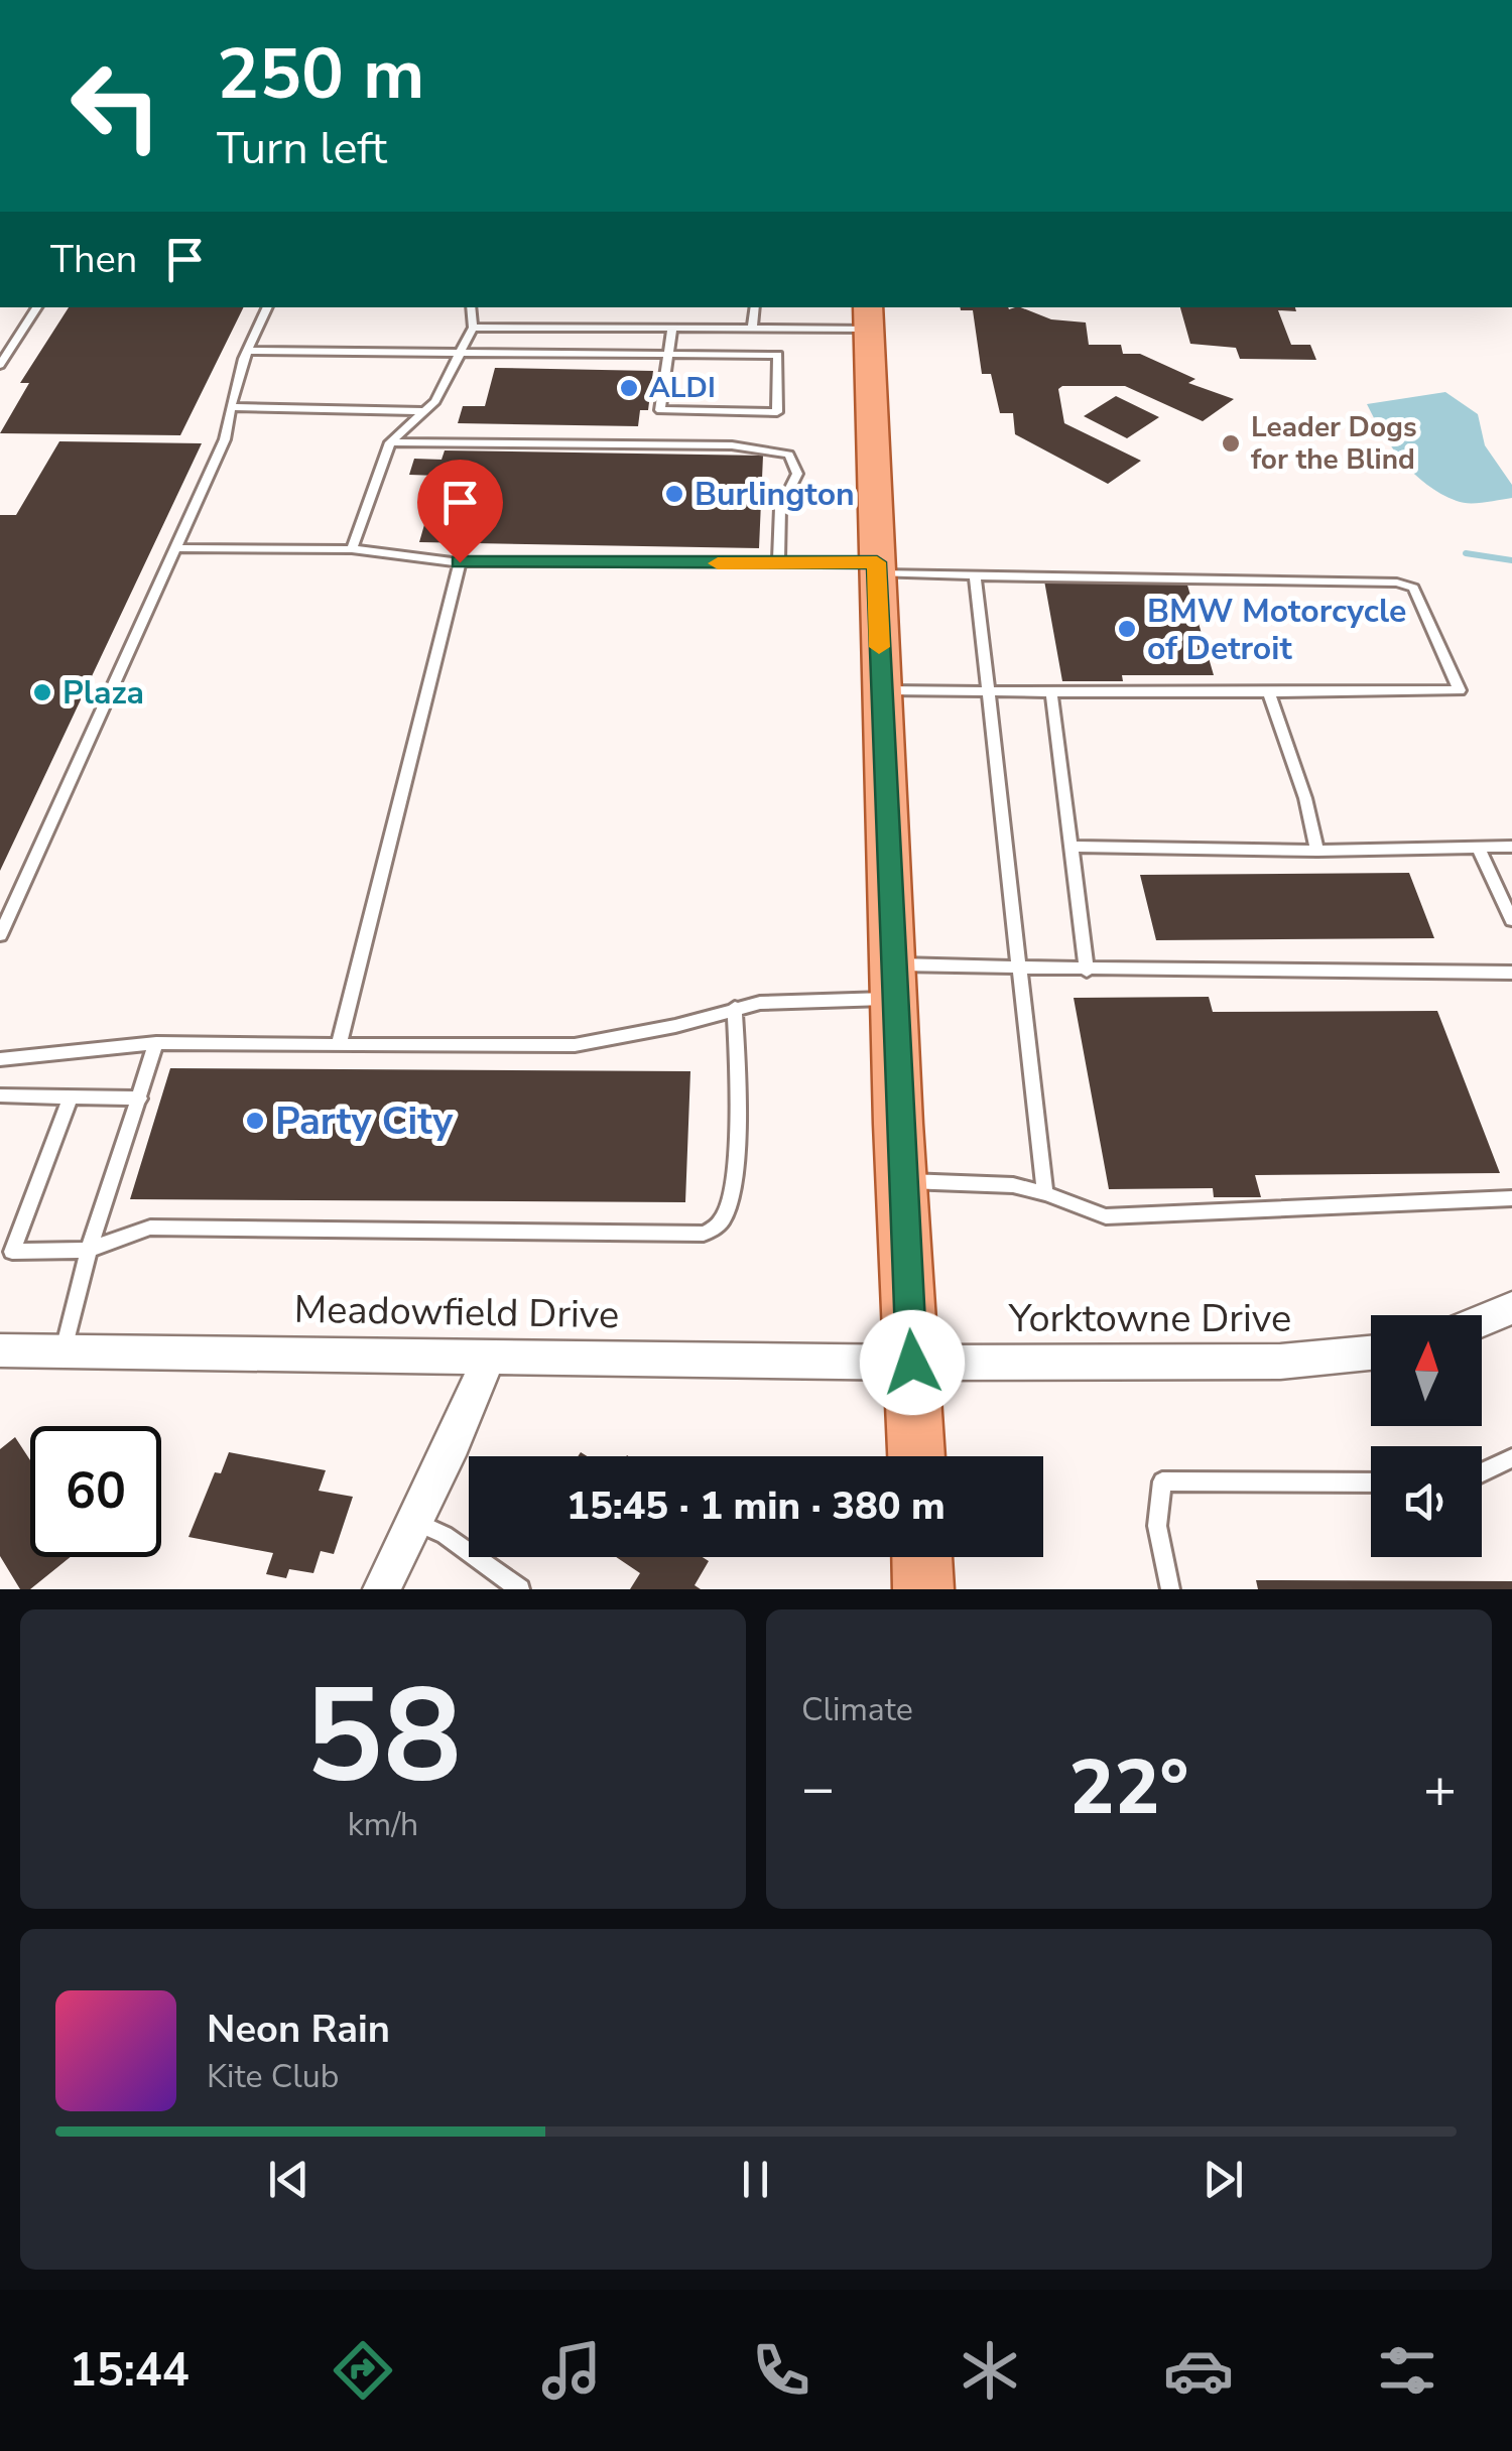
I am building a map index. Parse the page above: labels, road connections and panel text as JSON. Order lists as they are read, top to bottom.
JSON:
{
  "streets": {
    "street": ["Meadowfield Drive", "Yorktowne Drive"]
  },
  "crossings": [
    ["Meadowfield Drive", "Yorktowne Drive"]
  ],
  "places": [
    "ALDI",
    "Leader Dogs for the Blind",
    "Burlington",
    "BMW Motorcycle of Detroit",
    "Plaza",
    "Party City"
  ],
  "north": "top",
  "page": {
    "turn": ["250 m", "Turn left"],
    "then": "Then",
    "limit": "60",
    "trip": "15:45 · 1 min · 380 m",
    "tile": [
      ["58", "km/h"],
      "Climate"
    ],
    "heat": ["−", "22°", "+"],
    "song": ["Neon Rain", "Kite Club"],
    "tabs": "15:44"
  }
}
